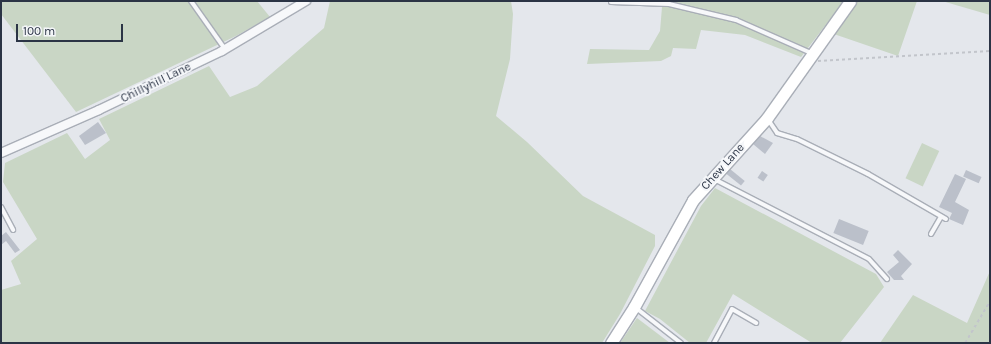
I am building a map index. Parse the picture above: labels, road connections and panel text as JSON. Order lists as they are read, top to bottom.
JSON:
{
  "streets": {
    "main road": ["Chew Lane"],
    "street": ["Chillyhill Lane"]
  },
  "scale_bar": "100 m"
}
